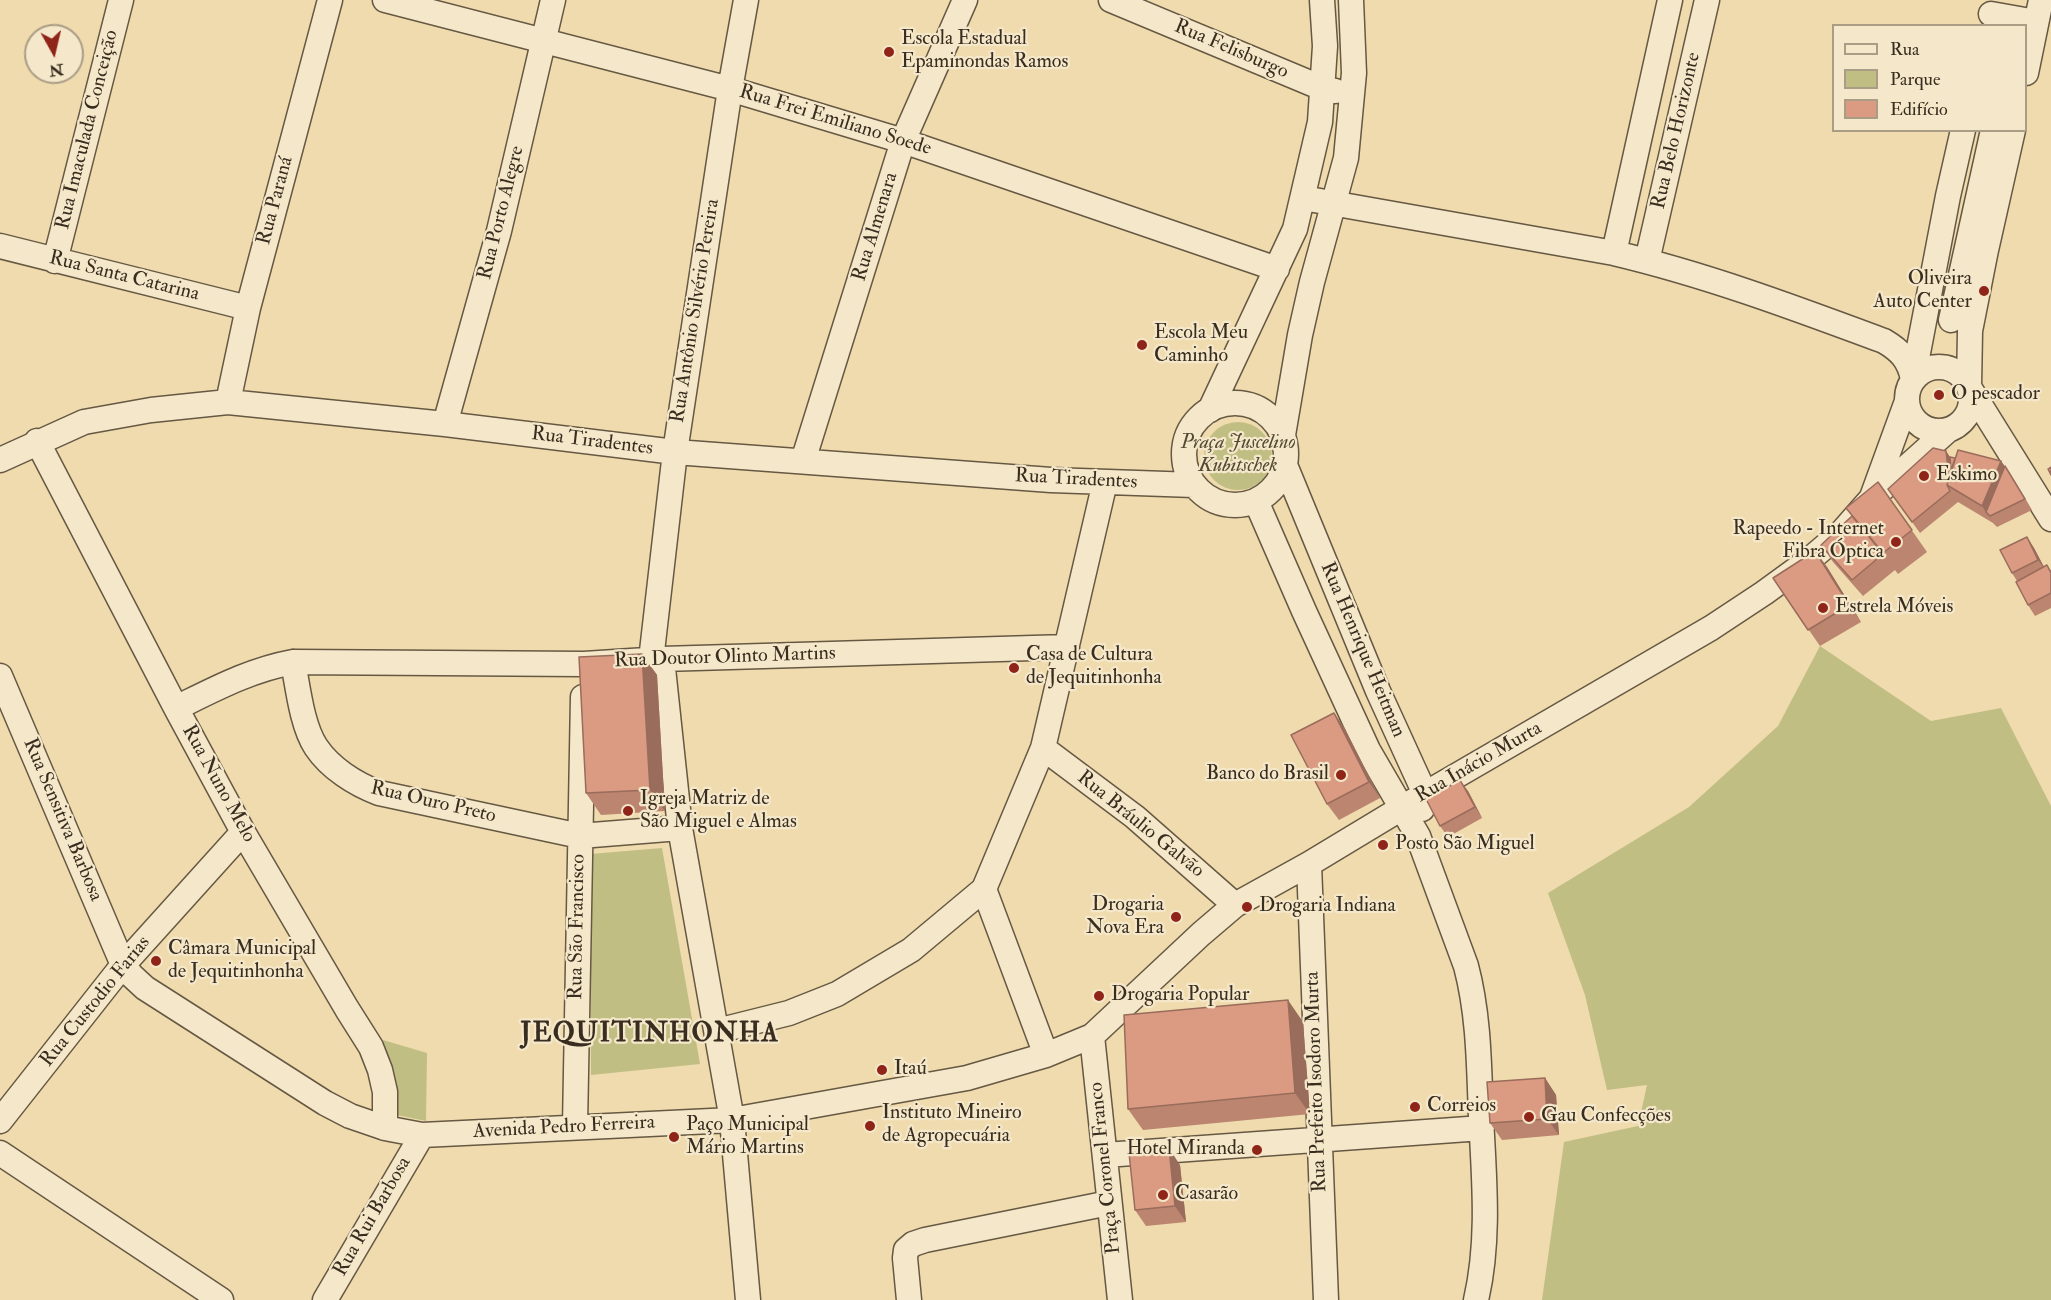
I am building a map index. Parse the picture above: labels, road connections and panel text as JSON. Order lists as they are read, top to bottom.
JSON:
{
  "streets": {
    "street": [
      "Rua Felisburgo",
      "Rua Frei Emiliano Soede",
      "Rua Imaculada Conceição",
      "Rua Belo Horizonte",
      "Rua Paraná",
      "Rua Porto Alegre",
      "Rua Almenara",
      "Rua Santa Catarina",
      "Rua Antônio Silvério Pereira",
      "Rua Tiradentes",
      "Rua Henrique Heitman",
      "Rua Doutor Olinto Martins",
      "Rua Inácio Murta",
      "Rua Nuno Melo",
      "Rua Ouro Preto",
      "Rua Sensitiva Barbosa",
      "Rua Bráulio Galvão",
      "Rua São Francisco",
      "Rua Custodio Farias",
      "Rua Prefeito Isodoro Murta",
      "Avenida Pedro Ferreira",
      "Praça Coronel Franco",
      "Rua Rui Barbosa"
    ]
  },
  "crossings": [
    ["Rua Frei Emiliano Soede", "Rua Porto Alegre"],
    ["Rua Frei Emiliano Soede", "Rua Almenara"],
    ["Rua Frei Emiliano Soede", "Rua Antônio Silvério Pereira"],
    ["Rua Imaculada Conceição", "Rua Santa Catarina"],
    ["Rua Paraná", "Rua Santa Catarina"],
    ["Rua Paraná", "Rua Tiradentes"],
    ["Rua Porto Alegre", "Rua Tiradentes"],
    ["Rua Almenara", "Rua Tiradentes"],
    ["Rua Antônio Silvério Pereira", "Rua Tiradentes"],
    ["Rua Antônio Silvério Pereira", "Rua Doutor Olinto Martins"],
    ["Rua Antônio Silvério Pereira", "Rua Ouro Preto"],
    ["Rua Antônio Silvério Pereira", "Avenida Pedro Ferreira"],
    ["Rua Tiradentes", "Rua Henrique Heitman"],
    ["Rua Tiradentes", "Rua Nuno Melo"],
    ["Rua Henrique Heitman", "Rua Inácio Murta"],
    ["Rua Doutor Olinto Martins", "Rua Nuno Melo"],
    ["Rua Doutor Olinto Martins", "Rua Ouro Preto"],
    ["Rua Doutor Olinto Martins", "Rua São Francisco"],
    ["Rua Inácio Murta", "Rua Bráulio Galvão"],
    ["Rua Inácio Murta", "Rua Prefeito Isodoro Murta"],
    ["Rua Inácio Murta", "Avenida Pedro Ferreira"],
    ["Rua Inácio Murta", "Praça Coronel Franco"],
    ["Rua Nuno Melo", "Rua Custodio Farias"],
    ["Rua Nuno Melo", "Avenida Pedro Ferreira"],
    ["Rua Ouro Preto", "Rua São Francisco"],
    ["Rua Sensitiva Barbosa", "Rua Custodio Farias"],
    ["Rua Sensitiva Barbosa", "Avenida Pedro Ferreira"],
    ["Rua São Francisco", "Avenida Pedro Ferreira"],
    ["Rua Custodio Farias", "Avenida Pedro Ferreira"],
    ["Avenida Pedro Ferreira", "Praça Coronel Franco"],
    ["Avenida Pedro Ferreira", "Rua Rui Barbosa"]
  ],
  "districts": ["JEQUITINHONHA"],
  "parks": ["Praça Juscelino Kubitschek"],
  "places": [
    "Escola Estadual Epaminondas Ramos",
    "Oliveira Auto Center",
    "Escola Meu Caminho",
    "O pescador",
    "Eskimo",
    "Rapeedo - Internet Fibra Óptica",
    "Estrela Móveis",
    "Casa de Cultura de Jequitinhonha",
    "Banco do Brasil",
    "Igreja Matriz de São Miguel e Almas",
    "Posto São Miguel",
    "Drogaria Indiana",
    "Drogaria Nova Era",
    "Câmara Municipal de Jequitinhonha",
    "Drogaria Popular",
    "Itaú",
    "Correios",
    "Gau Confecções",
    "Instituto Mineiro de Agropecuária",
    "Paço Municipal Mário Martins",
    "Hotel Miranda",
    "Casarão"
  ],
  "legend": ["Rua", "Parque", "Edifício"],
  "north": "bottom"
}
